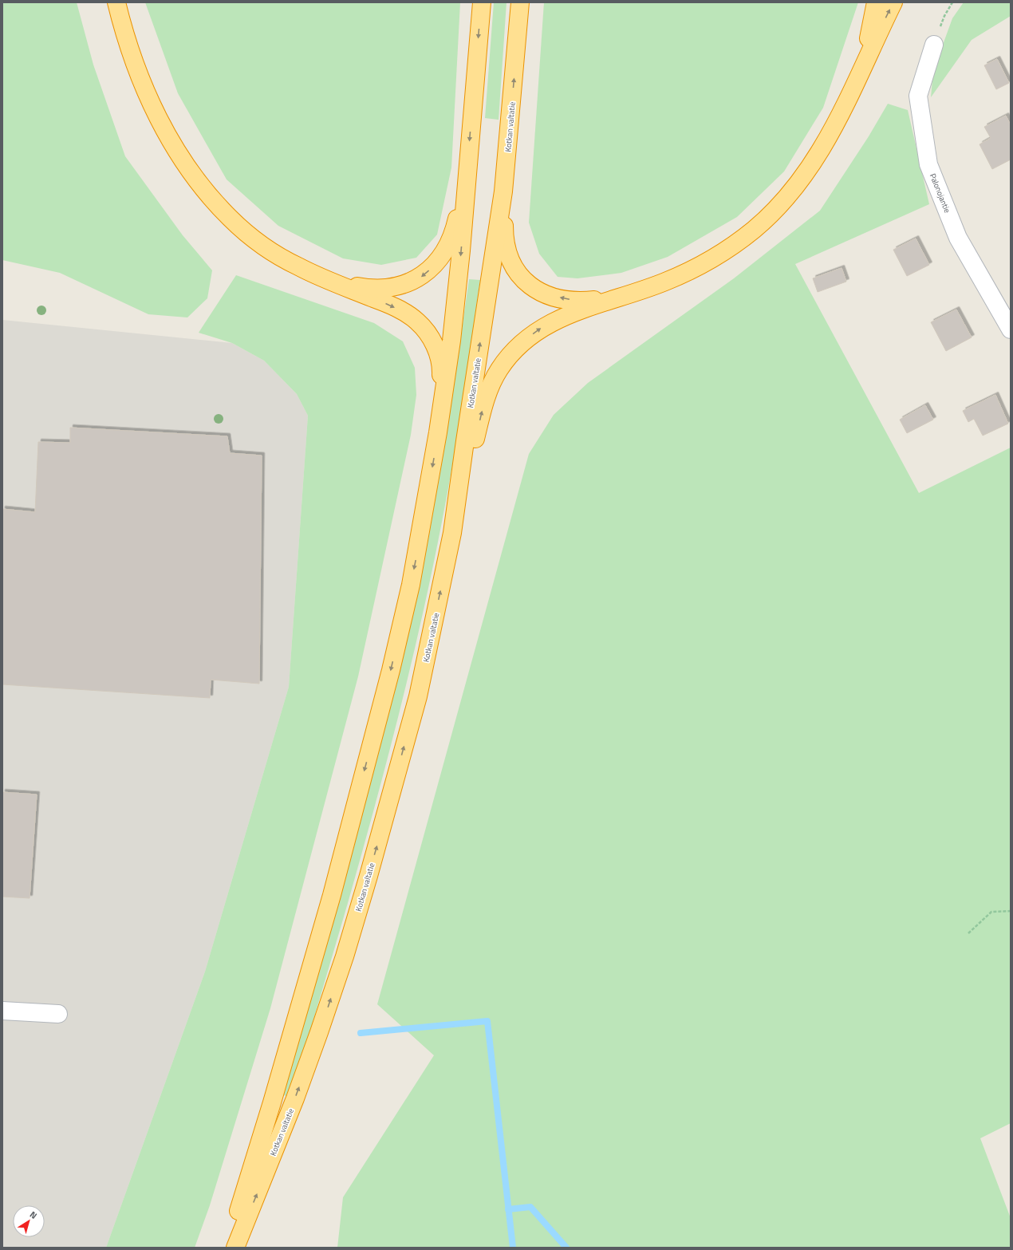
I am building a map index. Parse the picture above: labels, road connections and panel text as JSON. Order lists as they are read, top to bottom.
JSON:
{
  "streets": {
    "highway": ["Kotkan valtatie"],
    "street": ["Palonojantie"]
  },
  "north": "top right"
}
